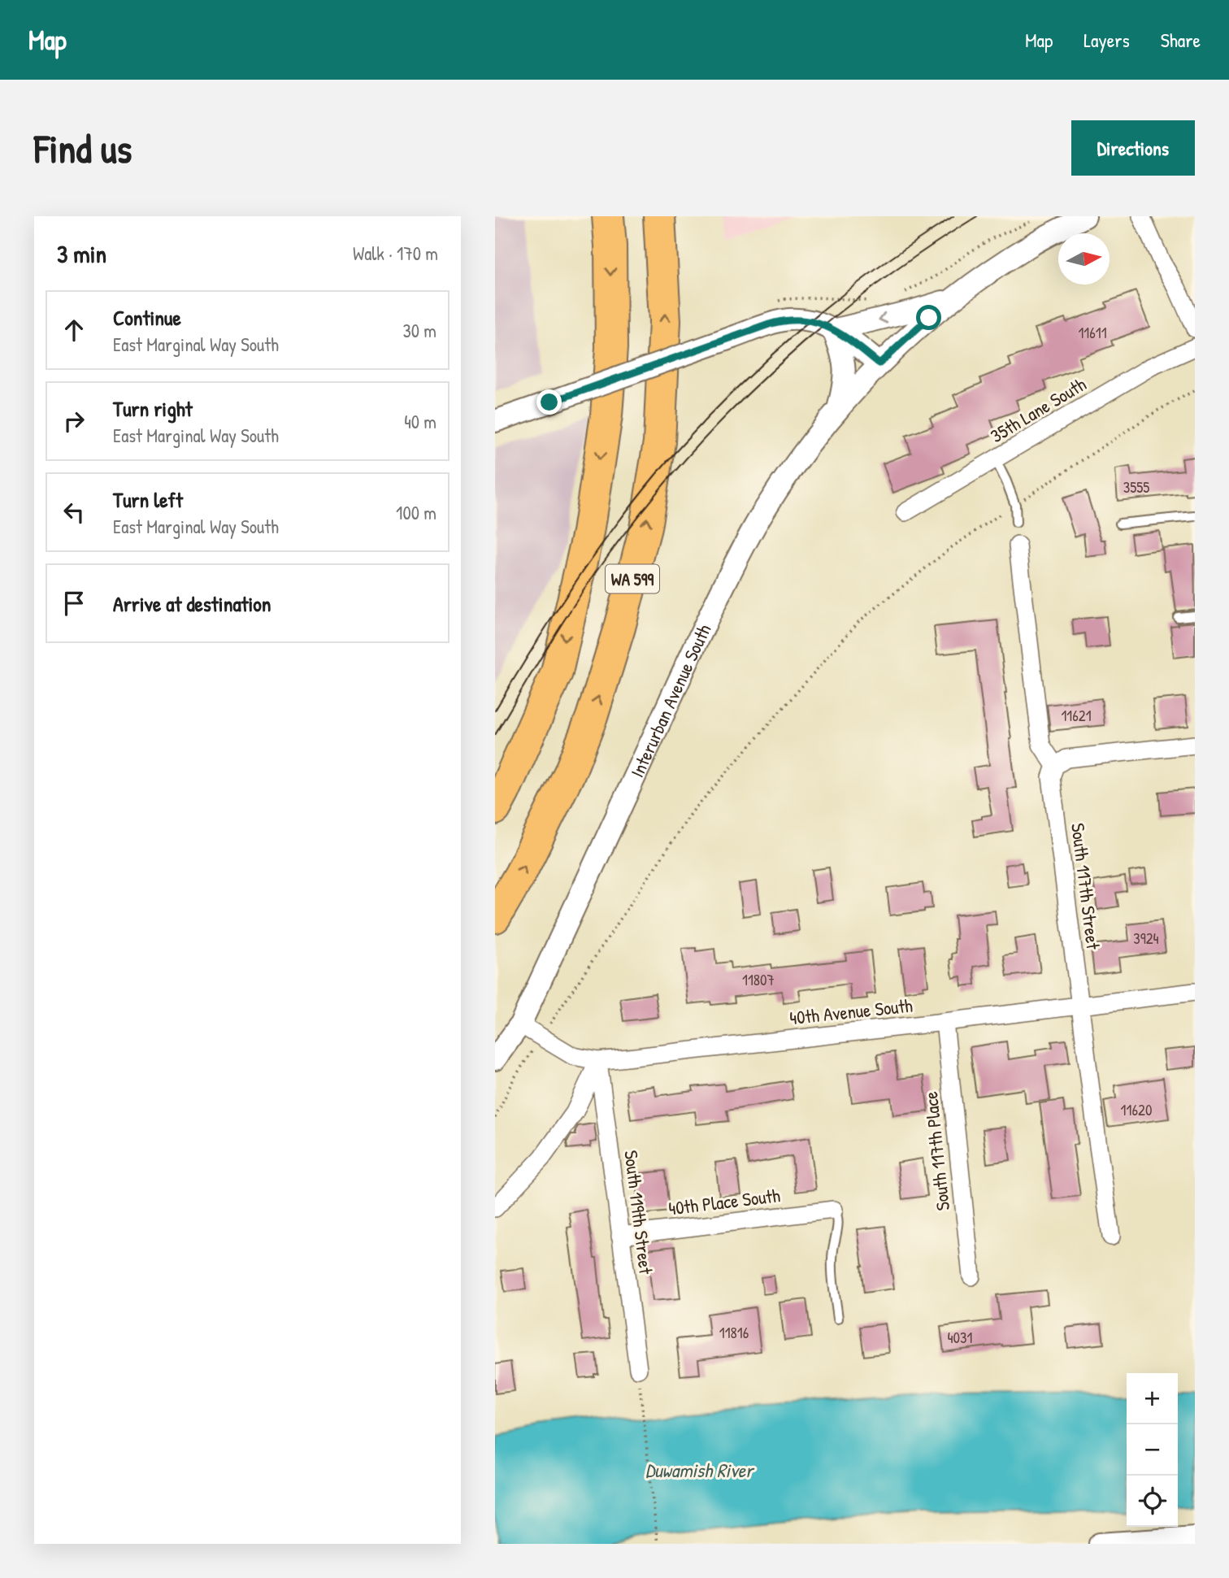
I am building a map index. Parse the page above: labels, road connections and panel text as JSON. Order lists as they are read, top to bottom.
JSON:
{
  "streets": {
    "highway": ["WA 599"],
    "street": [
      "35th Lane South",
      "Interurban Avenue South",
      "South 117th Street",
      "40th Avenue South",
      "South 117th Place",
      "40th Place South",
      "South 119th Street"
    ]
  },
  "crossings": [
    ["Interurban Avenue South", "40th Avenue South"],
    ["South 117th Street", "40th Avenue South"],
    ["40th Avenue South", "South 117th Place"],
    ["40th Avenue South", "South 119th Street"],
    ["40th Place South", "South 119th Street"]
  ],
  "water": ["Duwamish River"],
  "house_numbers": [
    "11611",
    "3555",
    "11621",
    "3924",
    "11807",
    "11620",
    "11816",
    "4031"
  ],
  "north": "right",
  "page": {
    "header": "Map",
    "nav": ["Map", "Layers", "Share"],
    "buttons": "Directions",
    "title": "Find us",
    "heading": ["3 min", "Walk · 170 m"],
    "list": [
      ["Continue", "East Marginal Way South", "30 m"],
      ["Turn right", "East Marginal Way South", "40 m"],
      ["Turn left", "East Marginal Way South", "100 m"],
      "Arrive at destination"
    ],
    "map_buttons": ["+", "−"]
  }
}
